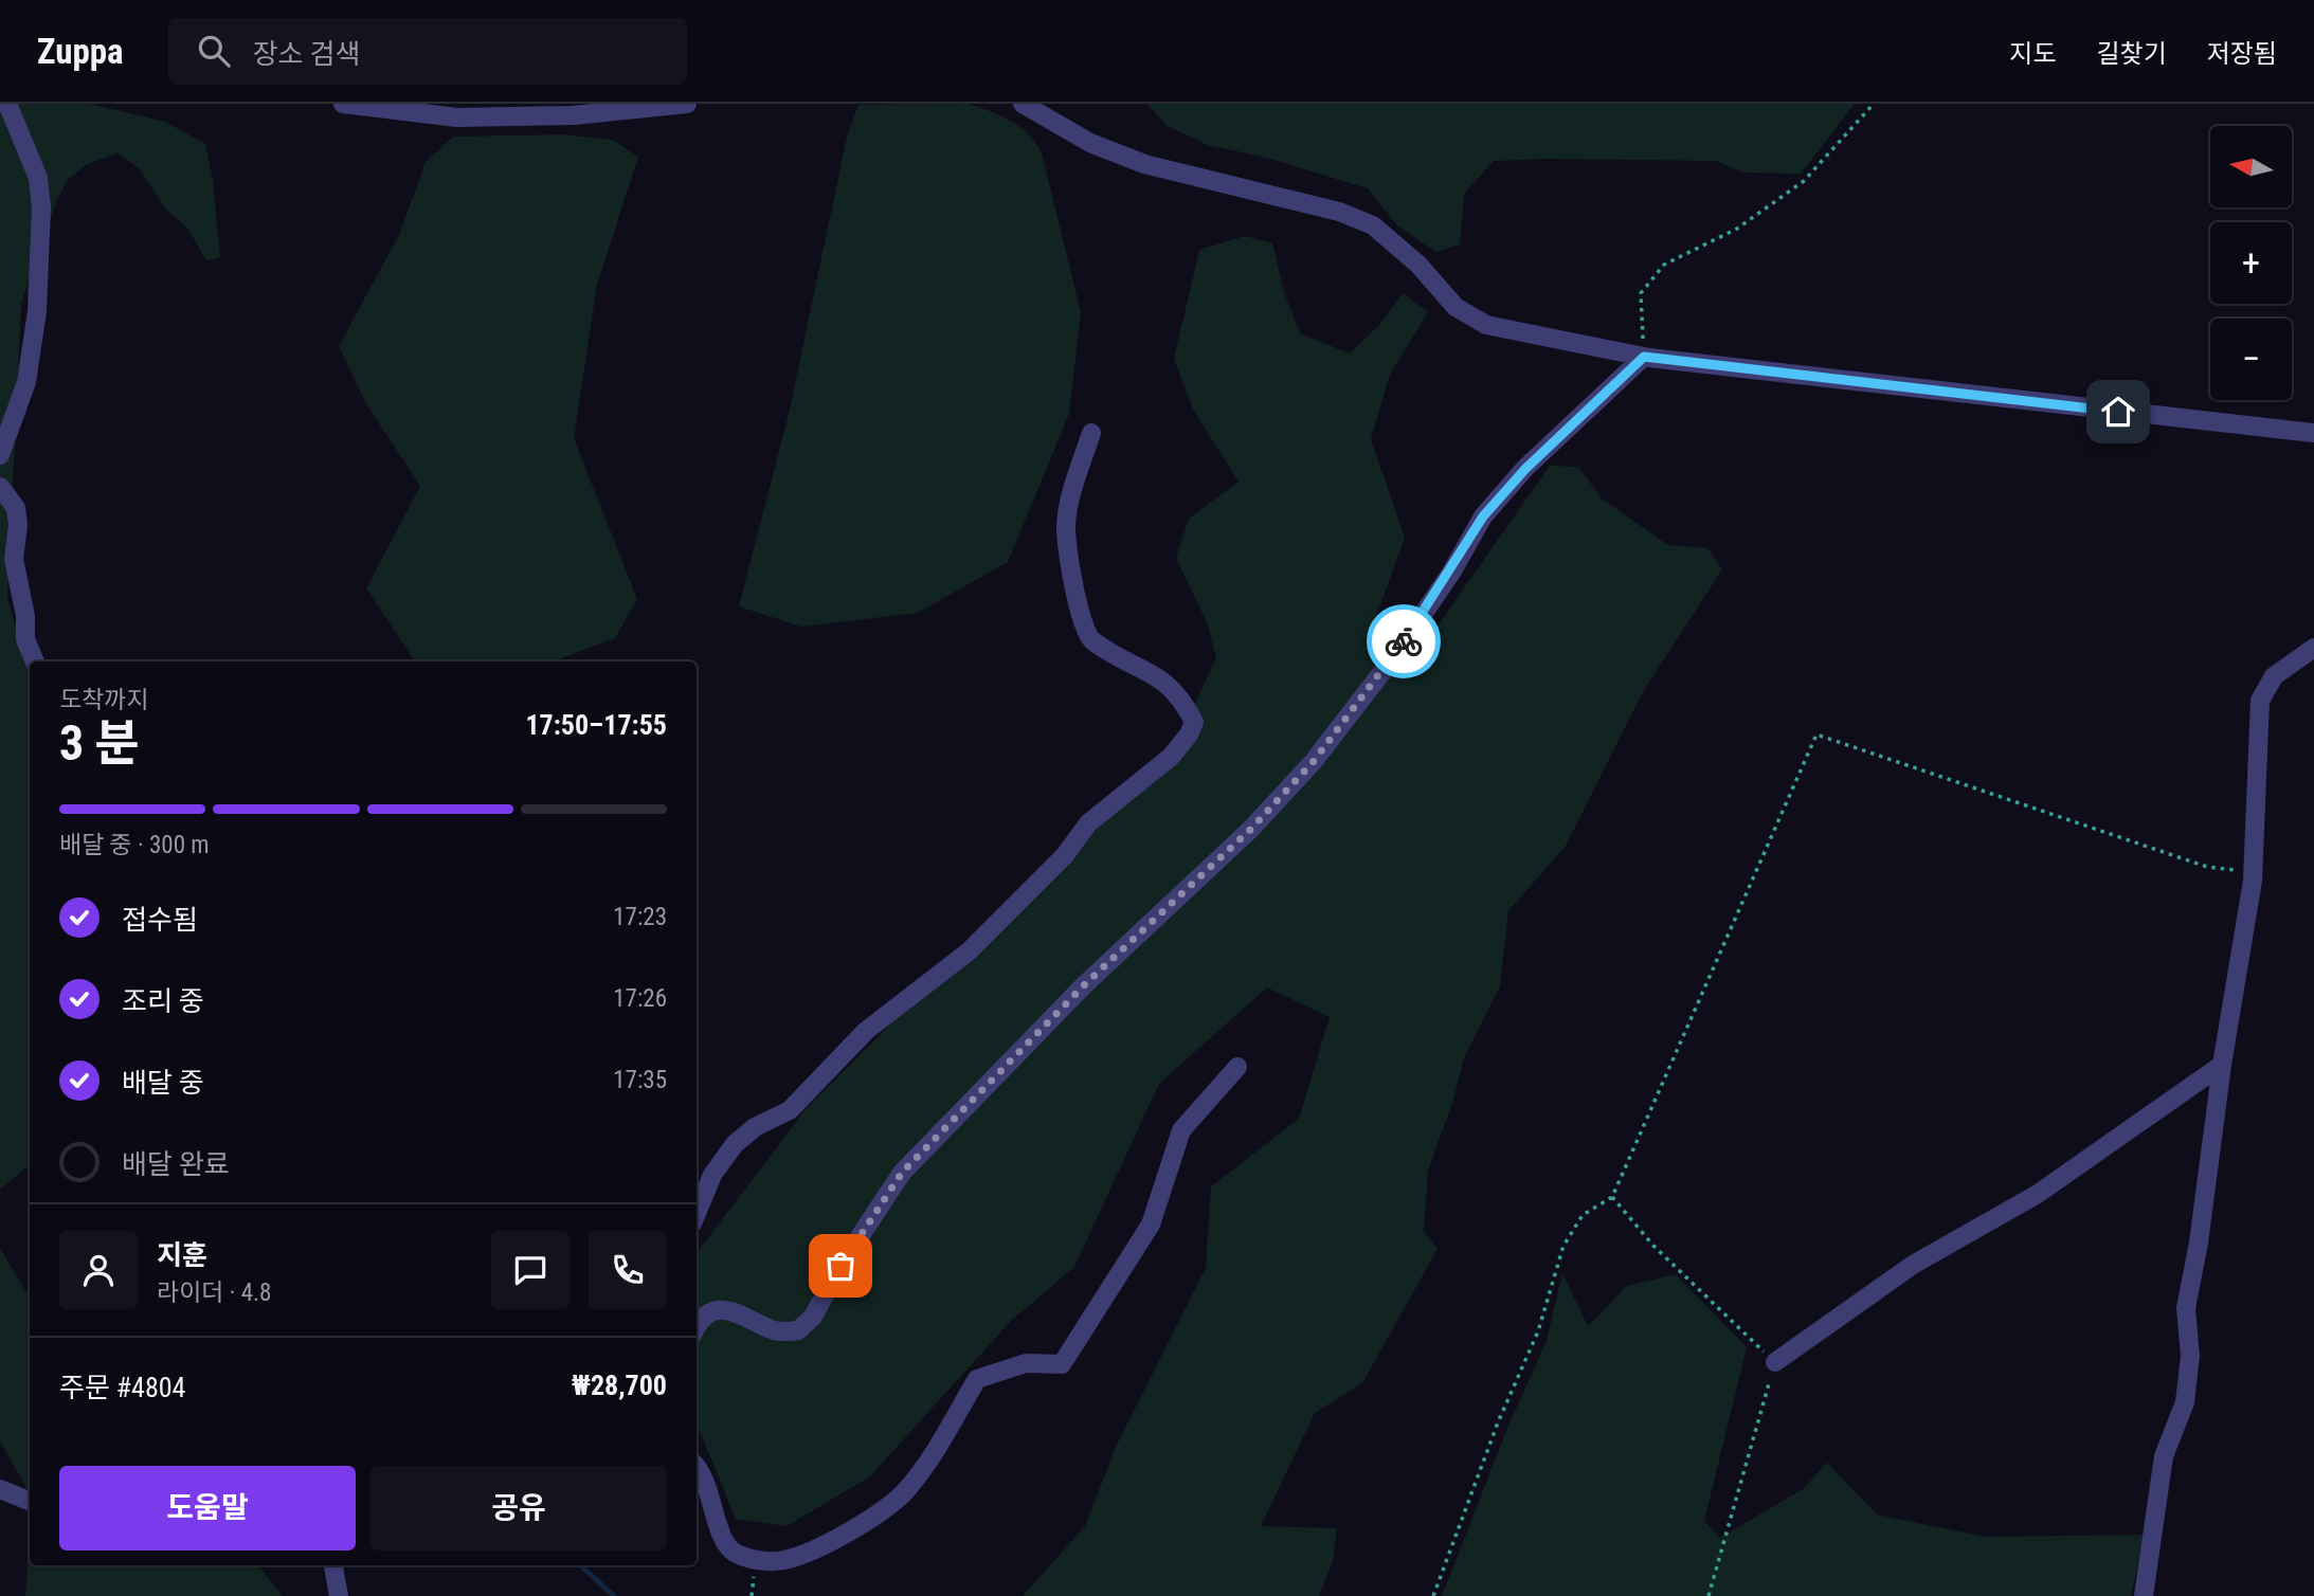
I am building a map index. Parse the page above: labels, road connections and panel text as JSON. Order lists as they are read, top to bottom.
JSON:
{
  "north": "left",
  "page": {
    "header": "Zuppa",
    "search": "장소 검색",
    "nav": ["지도", "길찾기", "저장됨"],
    "map_buttons": ["+", "−"],
    "heading": ["3 분", "도착까지", "17:50–17:55"],
    "panel": [
      "지훈",
      "라이더 · 4.8",
      "주문 #4804",
      "₩28,700"
    ],
    "bar": "배달 중 · 300 m",
    "list": [
      ["접수됨", "17:23"],
      ["조리 중", "17:26"],
      ["배달 중", "17:35"],
      "배달 완료"
    ],
    "buttons": ["도움말", "공유"]
  }
}
